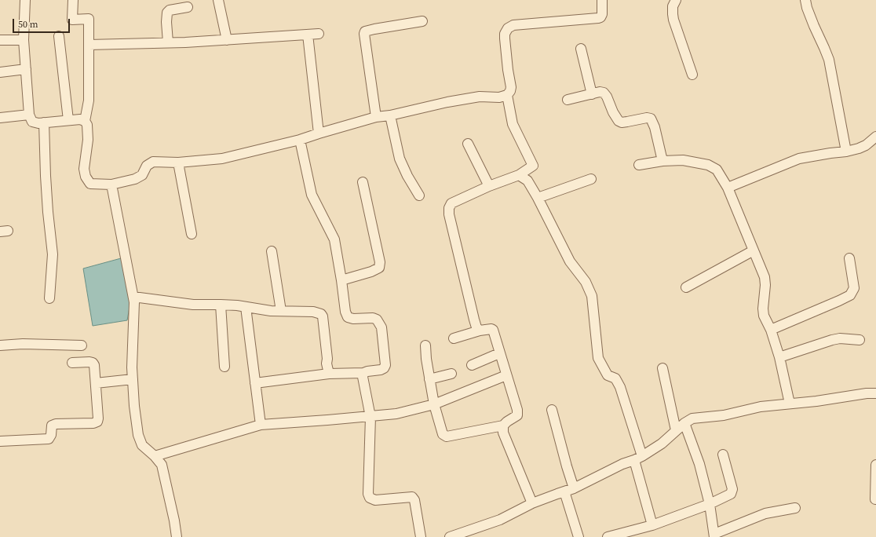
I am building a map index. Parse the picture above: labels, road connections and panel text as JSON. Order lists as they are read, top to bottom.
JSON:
{
  "scale_bar": "50 m"
}
